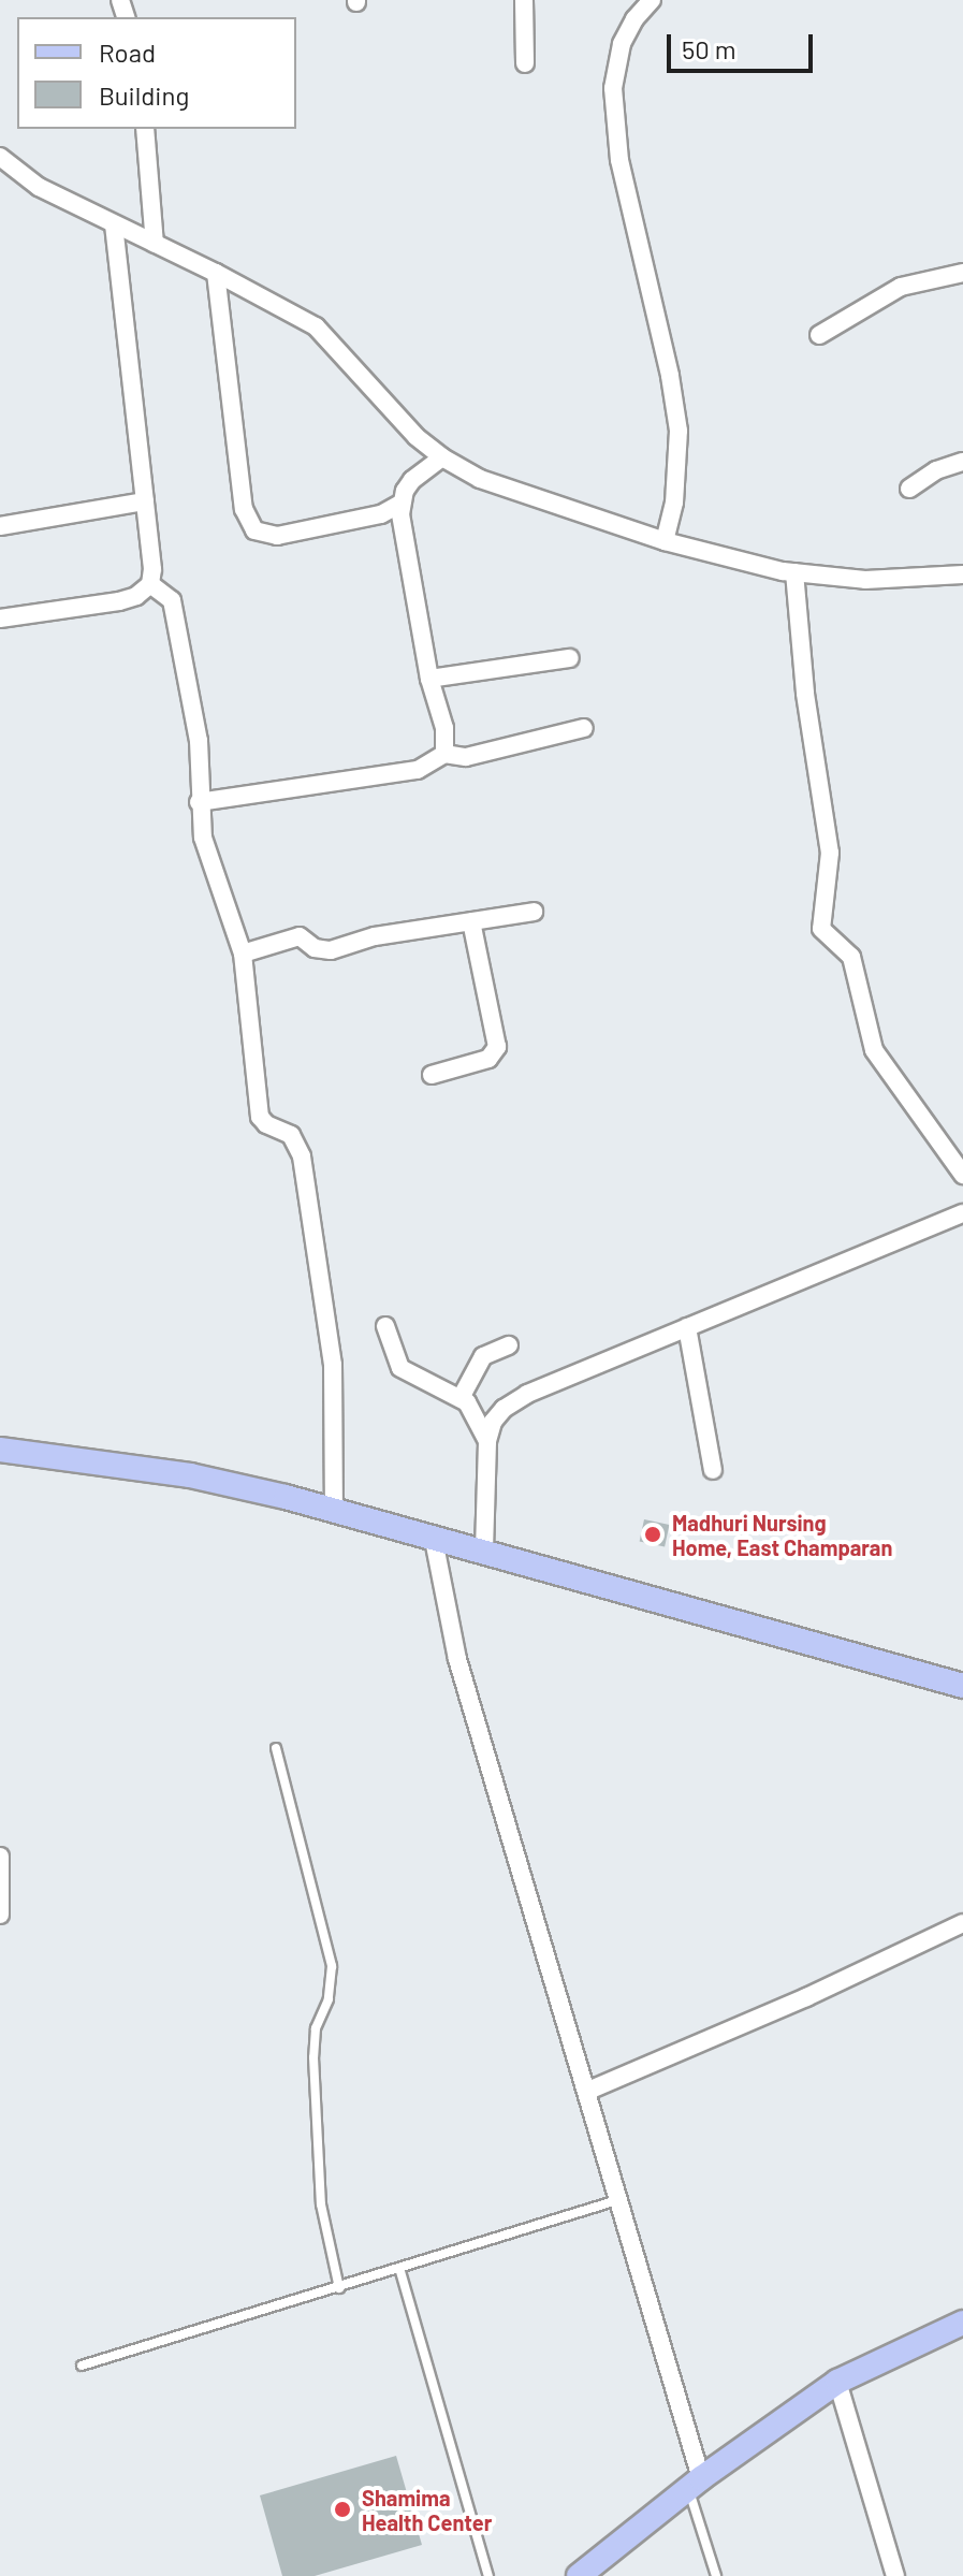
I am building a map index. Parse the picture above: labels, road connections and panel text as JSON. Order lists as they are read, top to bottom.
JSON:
{
  "places": ["Madhuri Nursing Home, East Champaran", "Shamima Health Center"],
  "legend": ["Road", "Building"],
  "scale_bar": "50 m"
}
